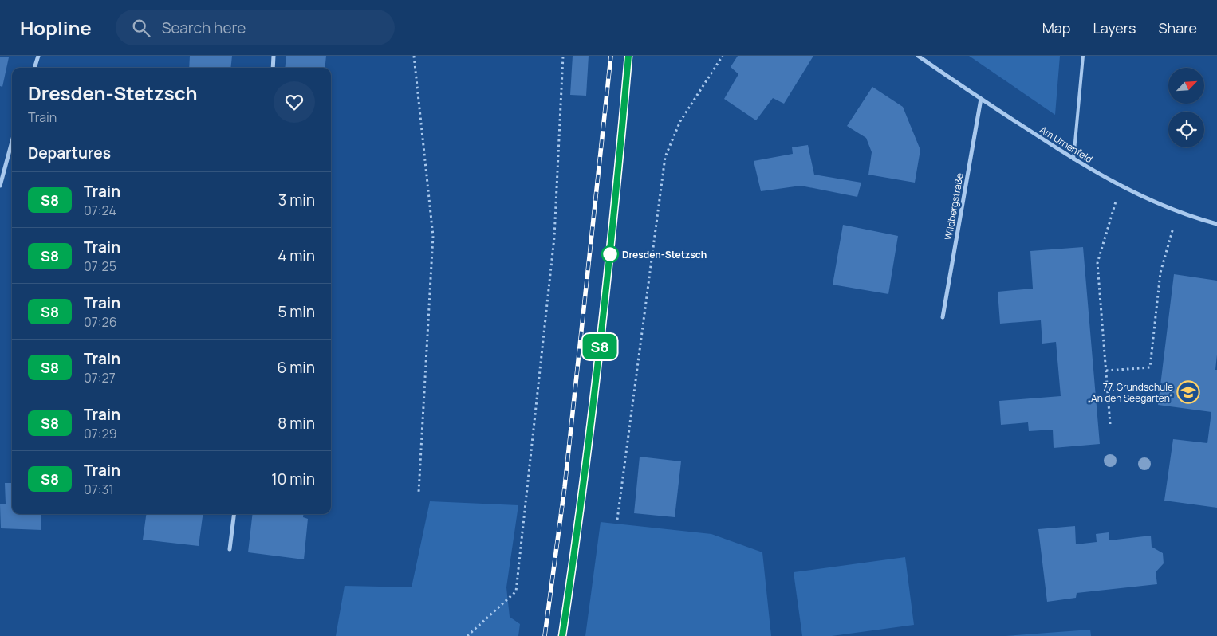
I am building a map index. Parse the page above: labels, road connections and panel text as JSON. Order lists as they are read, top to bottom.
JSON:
{
  "streets": {
    "street": ["Am Urnenfeld", "Wildbergstraße"]
  },
  "crossings": [
    ["Am Urnenfeld", "Wildbergstraße"]
  ],
  "places": {
    "other": ["Dresden-Stetzsch"],
    "school or university": ["77. Grundschule „An den Seegärten“"]
  },
  "north": "top right",
  "page": {
    "header": "Hopline",
    "search": "Search here",
    "nav": ["Map", "Layers", "Share"],
    "on_map": "S8",
    "heading": [
      ["Dresden-Stetzsch", "Train"],
      "Departures"
    ],
    "list": [
      {
        "mark": "S8",
        "name": "Train",
        "note": "07:24",
        "value": "3 min"
      },
      {
        "mark": "S8",
        "name": "Train",
        "note": "07:25",
        "value": "4 min"
      },
      {
        "mark": "S8",
        "name": "Train",
        "note": "07:26",
        "value": "5 min"
      },
      {
        "mark": "S8",
        "name": "Train",
        "note": "07:27",
        "value": "6 min"
      },
      {
        "mark": "S8",
        "name": "Train",
        "note": "07:29",
        "value": "8 min"
      },
      {
        "mark": "S8",
        "name": "Train",
        "note": "07:31",
        "value": "10 min"
      }
    ]
  }
}
